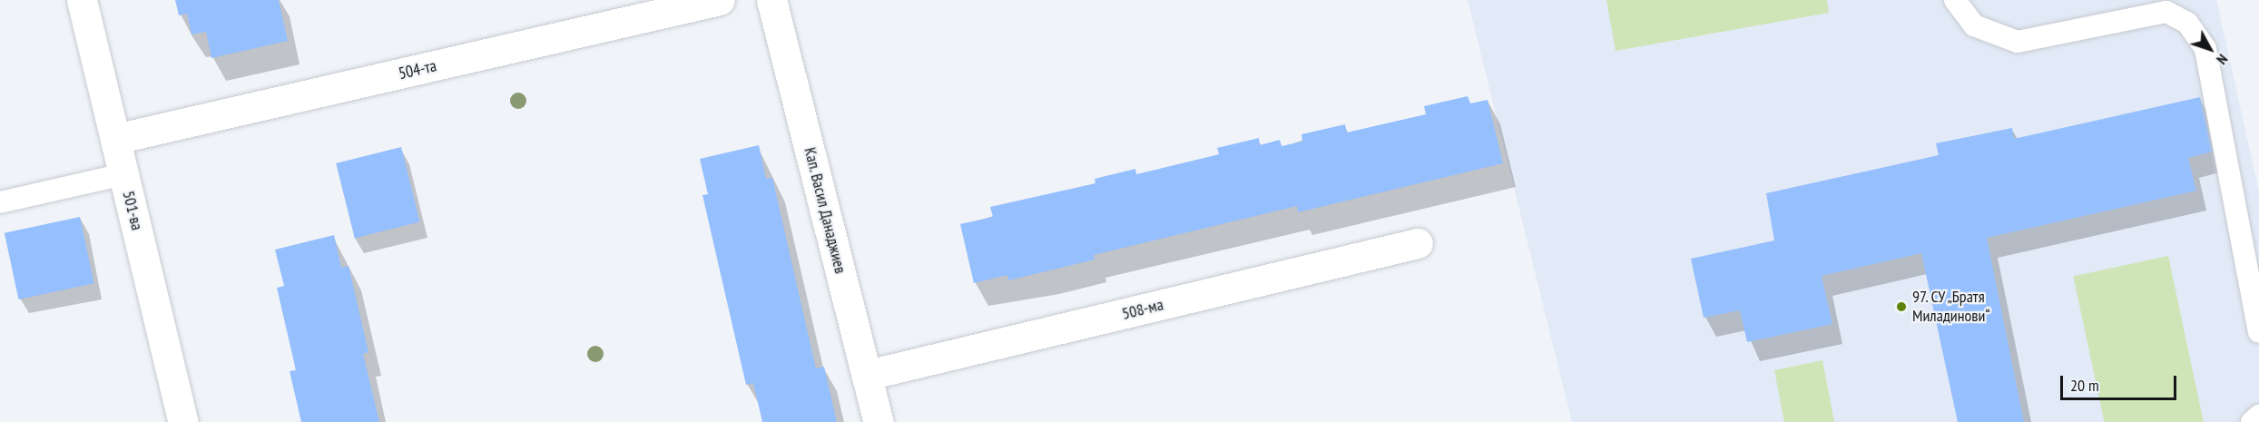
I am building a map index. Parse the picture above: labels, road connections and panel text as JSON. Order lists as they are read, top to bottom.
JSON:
{
  "streets": {
    "street": [
      "504-та",
      "501-ва",
      "Кап. Васил Данаджиев",
      "508-ма"
    ]
  },
  "crossings": [
    ["504-та", "501-ва"],
    ["Кап. Васил Данаджиев", "508-ма"]
  ],
  "places": ["97. СУ „Братя Миладинови“"],
  "scale_bar": "20 m",
  "north": "bottom right"
}
